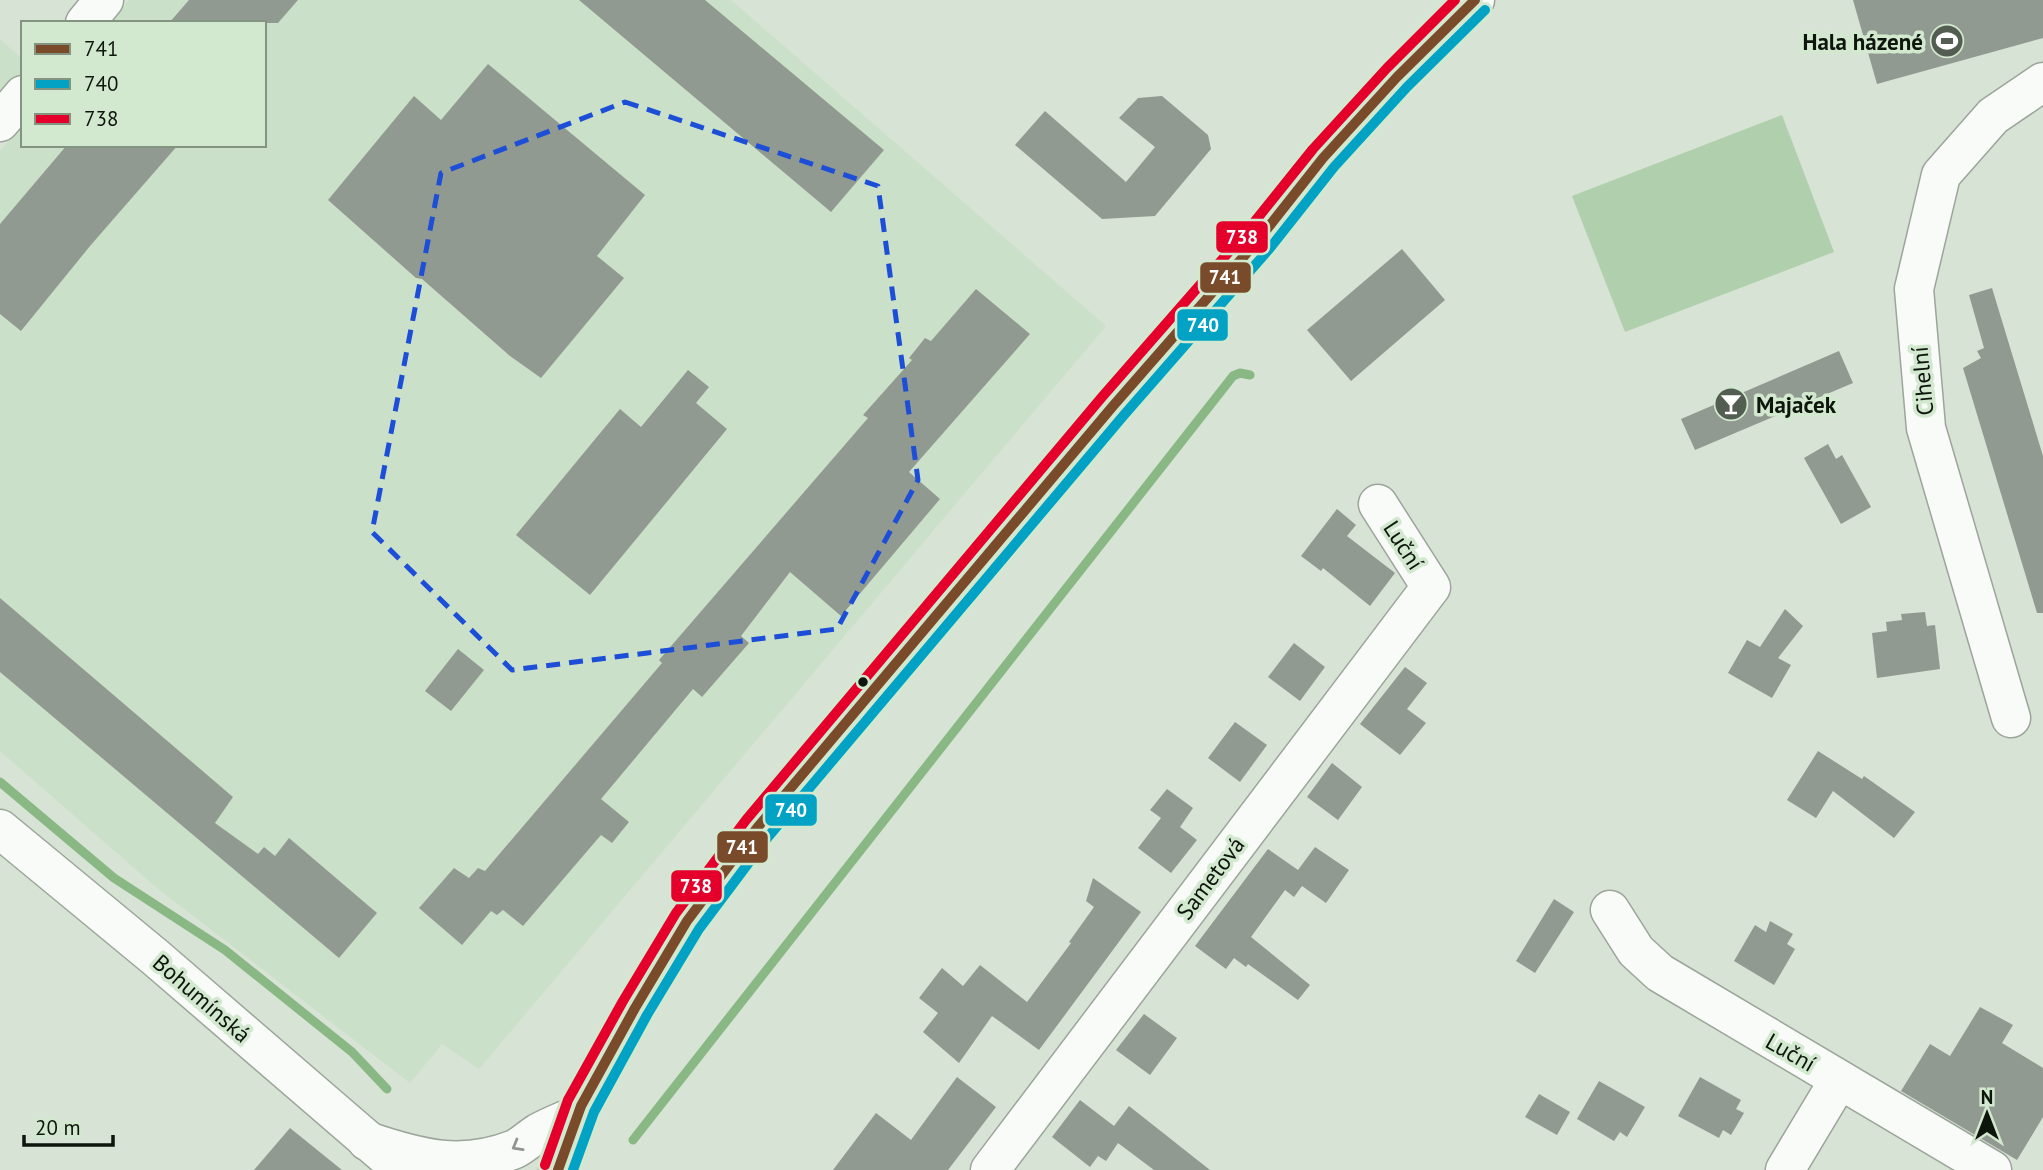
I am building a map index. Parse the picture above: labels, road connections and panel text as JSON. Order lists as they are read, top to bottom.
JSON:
{
  "streets": {
    "street": [
      "Cihelní",
      "Luční",
      "Sametová",
      "Bohumínská"
    ]
  },
  "crossings": [
    ["Luční", "Sametová"]
  ],
  "places": {
    "sports": ["Hala házené"],
    "bar": ["Majaček"]
  },
  "lines": ["transit line 741", "transit line 738", "transit line 740"],
  "legend": ["741", "740", "738"],
  "scale_bar": "20 m",
  "north": "top"
}
